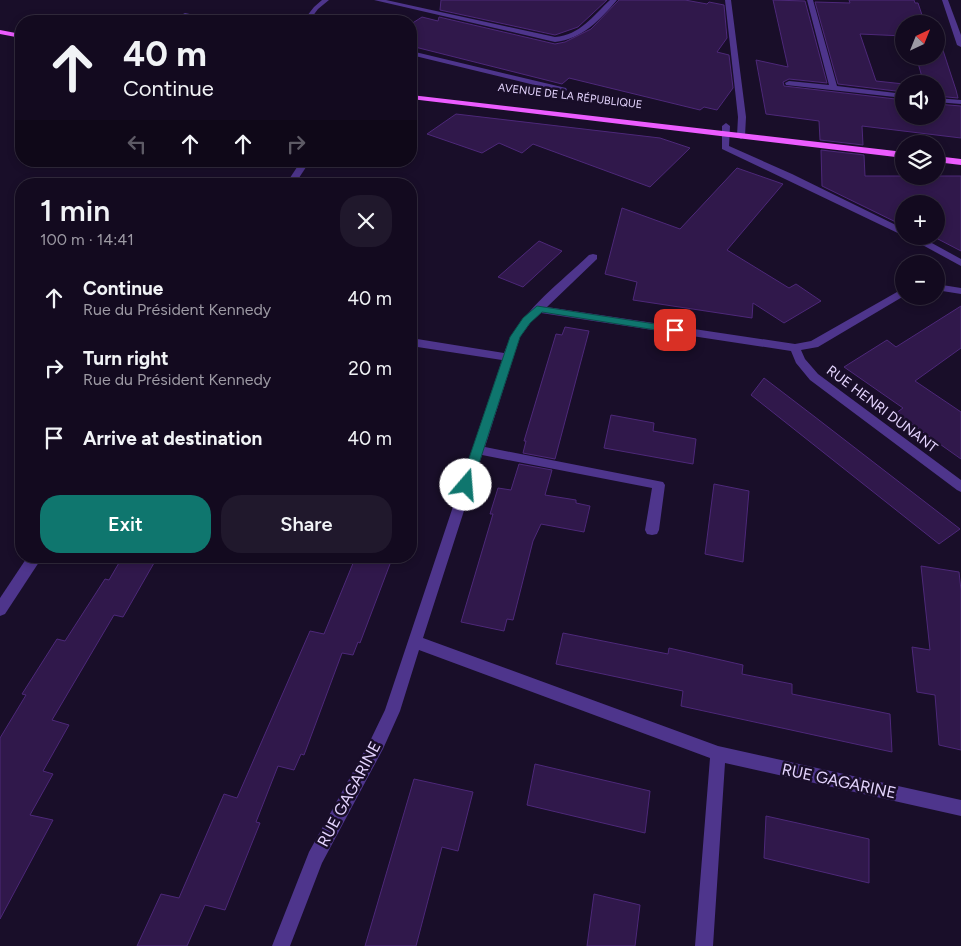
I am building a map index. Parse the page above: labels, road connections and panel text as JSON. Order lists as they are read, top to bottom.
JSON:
{
  "streets": {
    "main road": ["AVENUE DE LA RÉPUBLIQUE"],
    "street": ["RUE HENRI DUNANT", "RUE GAGARINE"]
  },
  "north": "top right",
  "page": {
    "map_buttons": ["+", "−"],
    "turn": ["40 m", "Continue"],
    "heading": ["1 min", "100 m · 14:41"],
    "list": [
      {
        "name": "Continue",
        "note": "Rue du Président Kennedy",
        "value": "40 m"
      },
      {
        "name": "Turn right",
        "note": "Rue du Président Kennedy",
        "value": "20 m"
      },
      {
        "name": "Arrive at destination",
        "value": "40 m"
      }
    ],
    "buttons": ["Exit", "Share"]
  }
}
